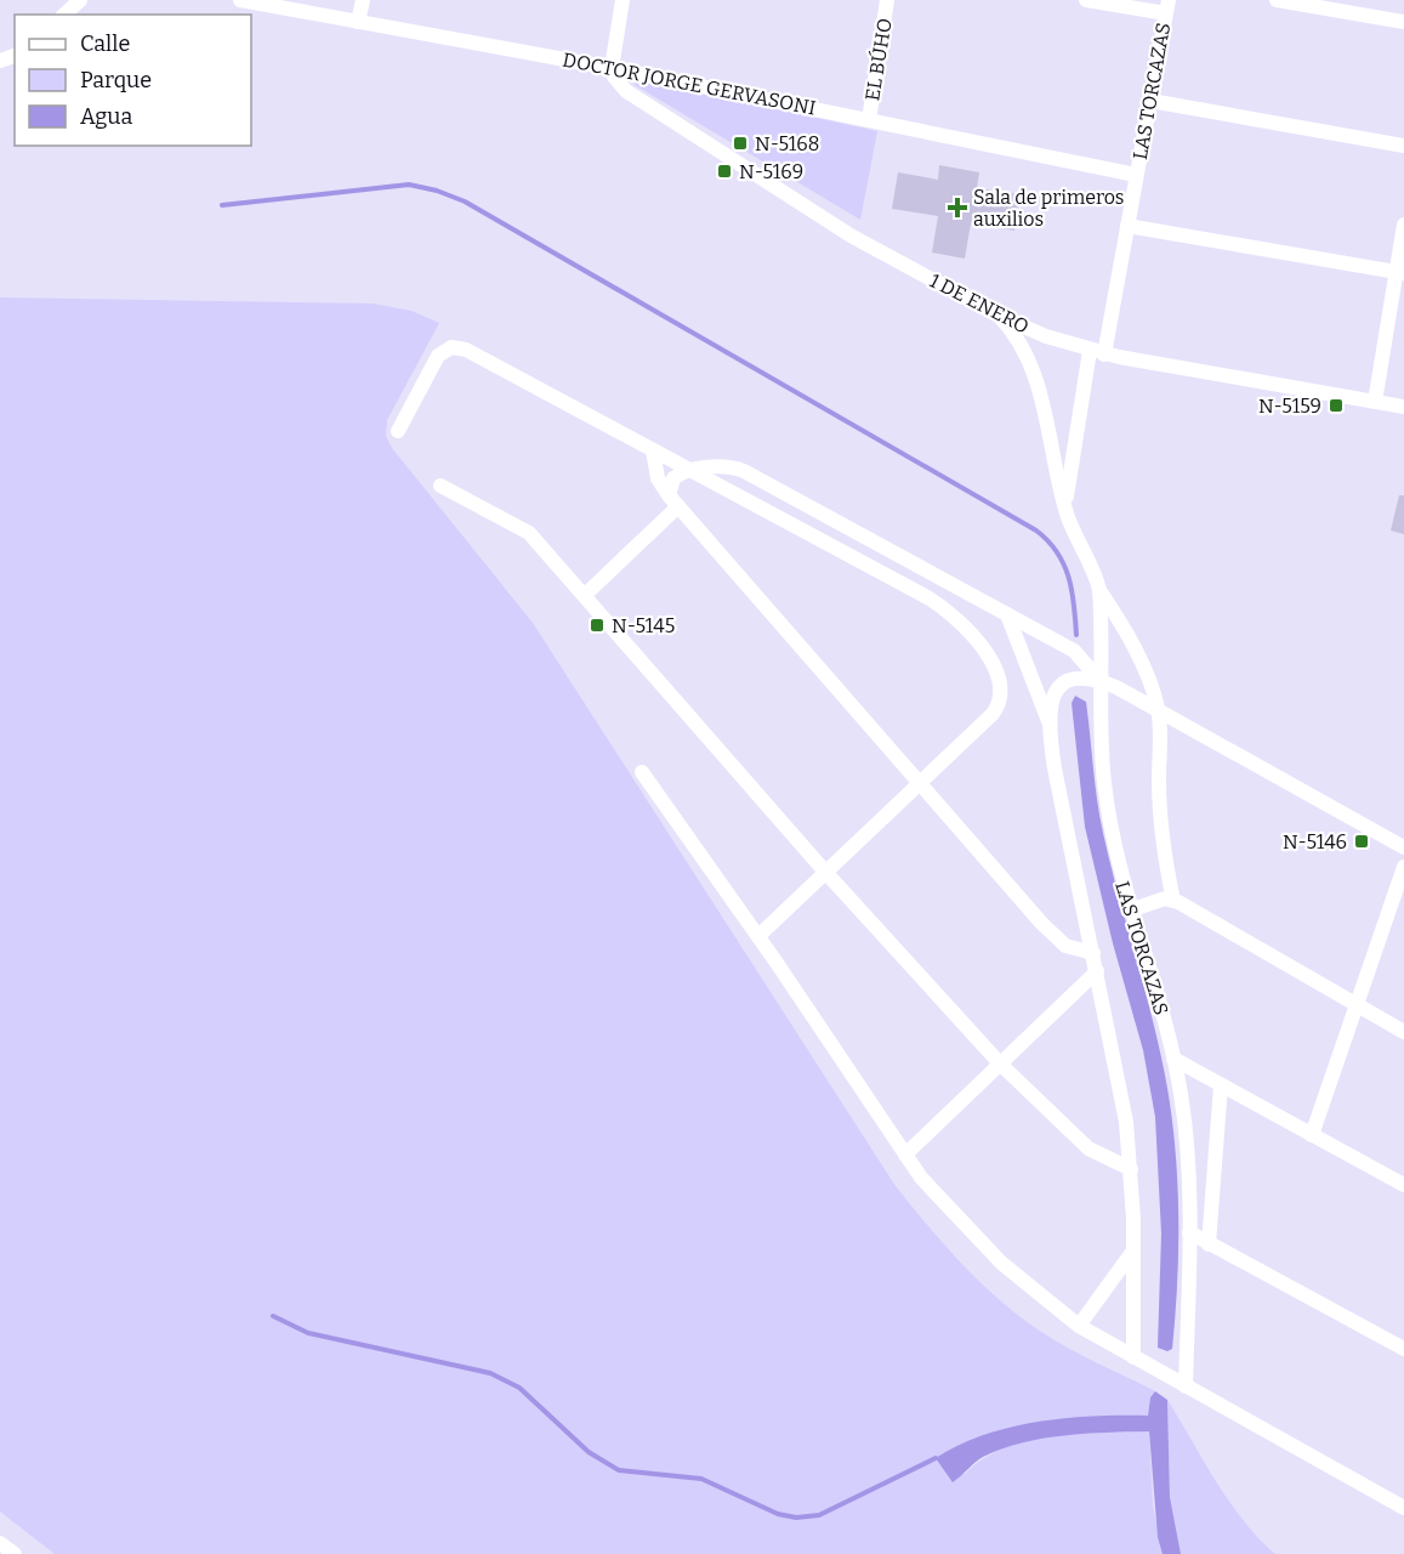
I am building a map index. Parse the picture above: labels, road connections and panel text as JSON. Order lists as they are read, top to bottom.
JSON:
{
  "streets": {
    "street": [
      "EL BÚHO",
      "DOCTOR JORGE GERVASONI",
      "LAS TORCAZAS",
      "1 DE ENERO"
    ]
  },
  "crossings": [
    ["EL BÚHO", "DOCTOR JORGE GERVASONI"],
    ["DOCTOR JORGE GERVASONI", "LAS TORCAZAS"],
    ["DOCTOR JORGE GERVASONI", "1 DE ENERO"],
    ["LAS TORCAZAS", "1 DE ENERO"]
  ],
  "places": {
    "transit": [
      "N-5168",
      "N-5169",
      "N-5159",
      "N-5145",
      "N-5146"
    ],
    "health": ["Sala de primeros auxilios"]
  },
  "legend": ["Calle", "Parque", "Agua"]
}
